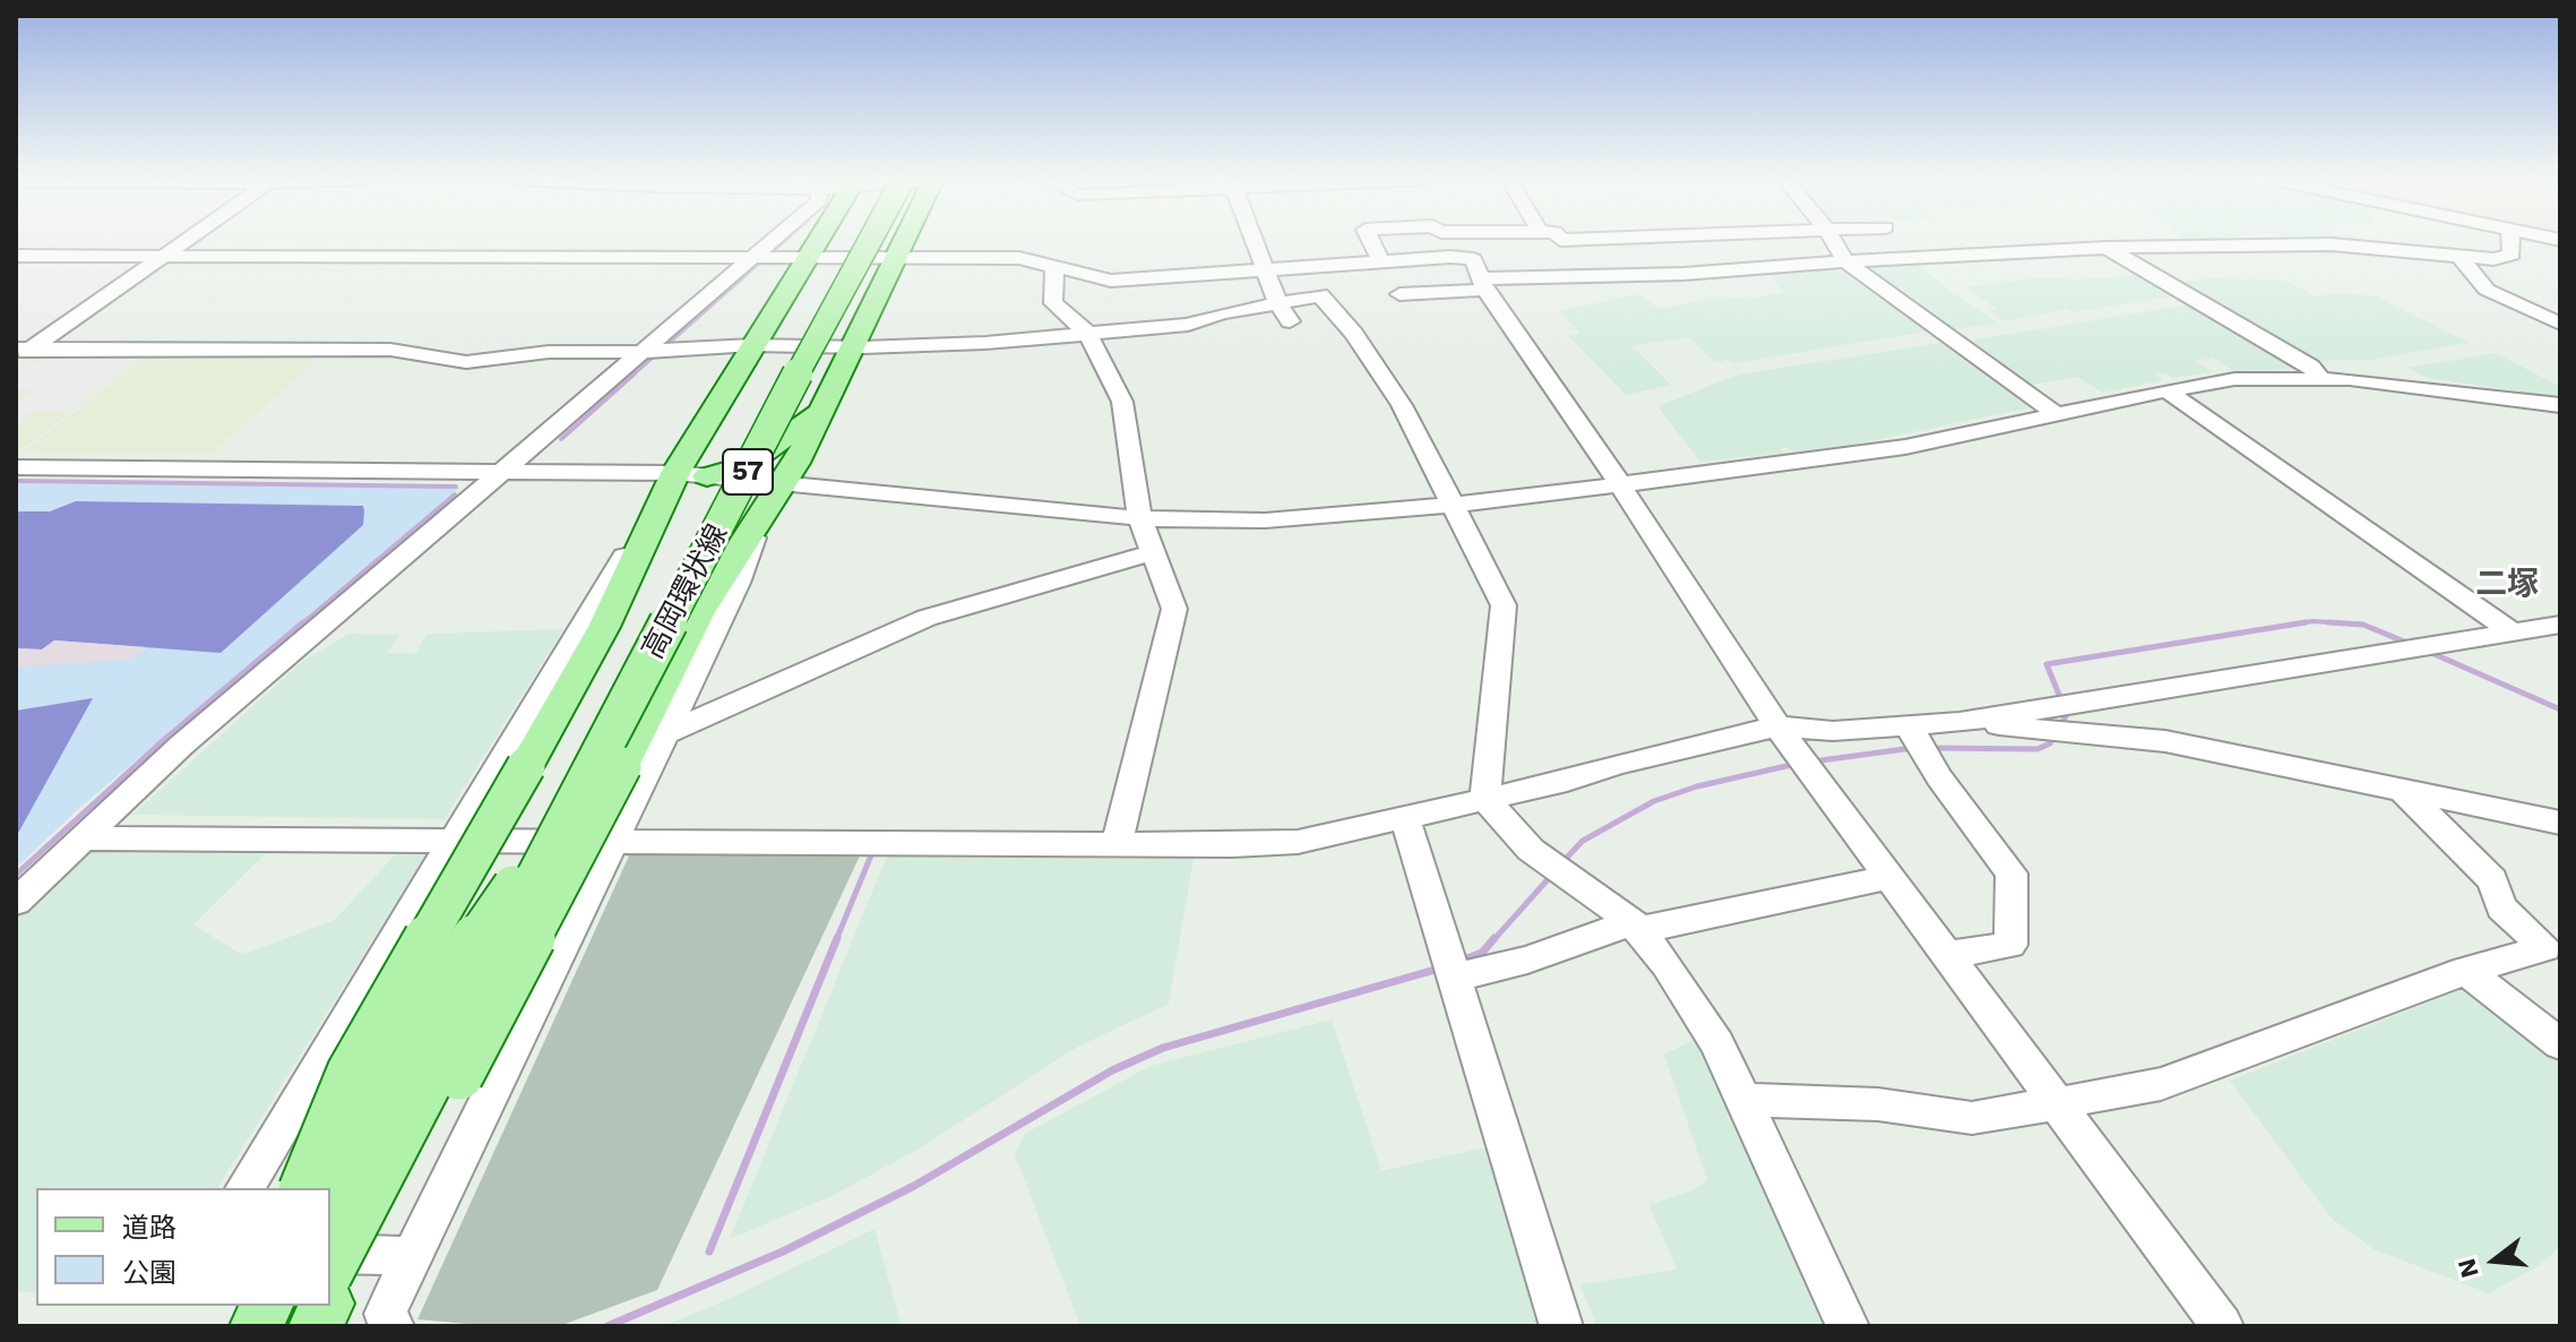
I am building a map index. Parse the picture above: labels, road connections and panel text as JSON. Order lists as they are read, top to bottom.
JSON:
{
  "streets": {
    "main road": ["57", "高岡環状線"]
  },
  "crossings": [
    ["57", "高岡環状線"]
  ],
  "districts": ["二塚"],
  "legend": ["道路", "公園"],
  "north": "left"
}
